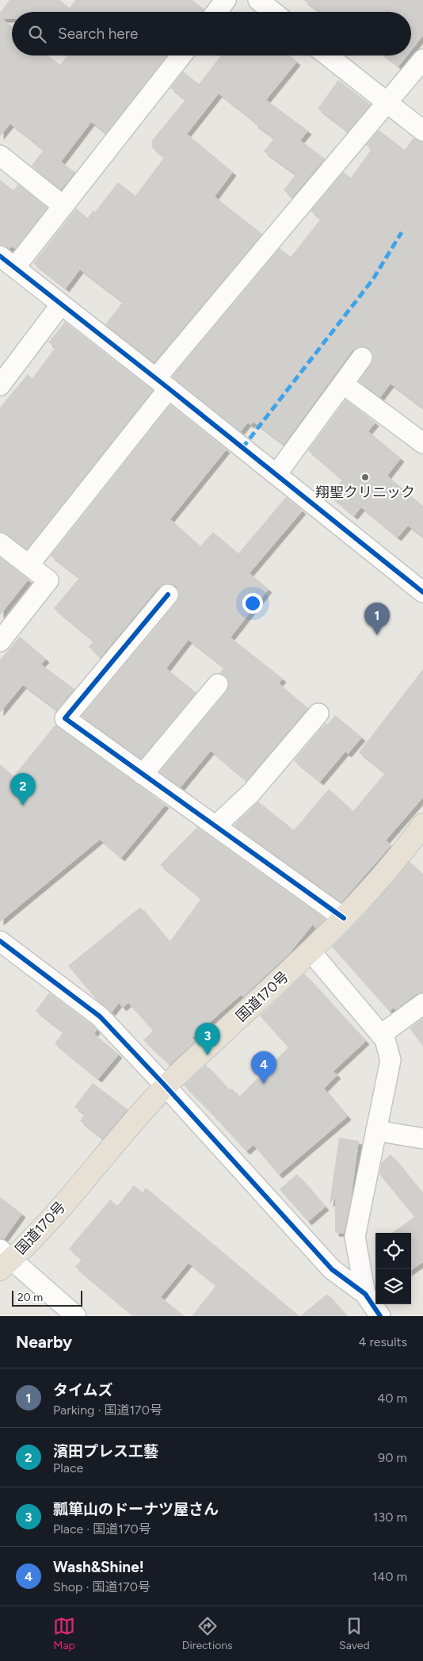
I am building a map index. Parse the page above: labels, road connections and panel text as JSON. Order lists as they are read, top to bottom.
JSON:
{
  "streets": {
    "highway": ["国道170号"]
  },
  "places": ["翔聖クリニック"],
  "scale_bar": "20 m",
  "page": {
    "search": "Search here",
    "pins": [
      "1",
      "2",
      "3",
      "4"
    ],
    "scale": "20 m",
    "heading": ["Nearby", "4 results"],
    "list": [
      {
        "mark": "1",
        "name": "タイムズ",
        "note": "Parking · 国道170号",
        "value": "40 m"
      },
      {
        "mark": "2",
        "name": "濱田プレス工藝",
        "note": "Place",
        "value": "90 m"
      },
      {
        "mark": "3",
        "name": "瓢箪山のドーナツ屋さん",
        "note": "Place · 国道170号",
        "value": "130 m"
      },
      {
        "mark": "4",
        "name": "Wash&Shine!",
        "note": "Shop · 国道170号",
        "value": "140 m"
      }
    ],
    "nav": ["Map", "Directions", "Saved"]
  }
}
